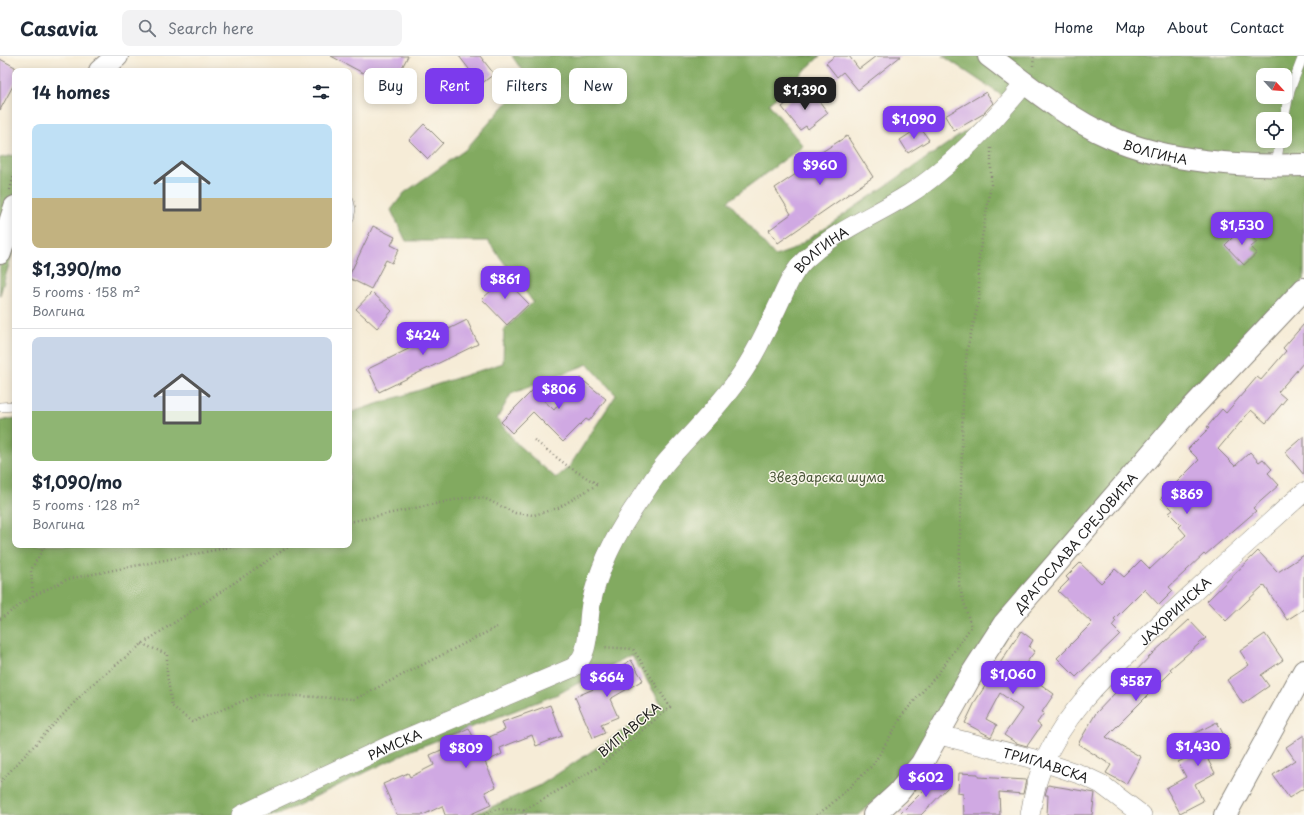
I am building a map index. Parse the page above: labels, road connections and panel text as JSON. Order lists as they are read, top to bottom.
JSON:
{
  "streets": {
    "main road": ["ВОЛГИНА", "ДРАГОСЛАВА СРЕЈОВИЋА"],
    "street": ["ЈАХОРИНСКА", "РАМСКА", "ТРИГЛАВСКА"],
    "path": ["ВИПАВСКА"]
  },
  "crossings": [
    ["ВОЛГИНА", "ВИПАВСКА"],
    ["ВОЛГИНА", "РАМСКА"],
    ["ДРАГОСЛАВА СРЕЈОВИЋА", "ТРИГЛАВСКА"],
    ["ЈАХОРИНСКА", "ТРИГЛАВСКА"],
    ["ВИПАВСКА", "РАМСКА"]
  ],
  "parks": ["Звездарска шума"],
  "north": "bottom right",
  "page": {
    "header": "Casavia",
    "search": "Search here",
    "nav": [
      "Home",
      "Map",
      "About",
      "Contact"
    ],
    "chip": [
      "Buy",
      "Rent",
      "Filters",
      "New"
    ],
    "heading": "14 homes",
    "price": [
      "$1,390",
      "$1,090",
      "$960",
      "$1,530",
      "$861",
      "$424",
      "$806",
      "$869",
      "$1,060",
      "$664",
      "$587",
      "$1,430",
      "$809",
      "$602"
    ],
    "list": [
      {
        "name": "$1,390/mo",
        "note": "5 rooms · 158 m² · Волгина"
      },
      {
        "name": "$1,090/mo",
        "note": "5 rooms · 128 m² · Волгина"
      }
    ]
  }
}
